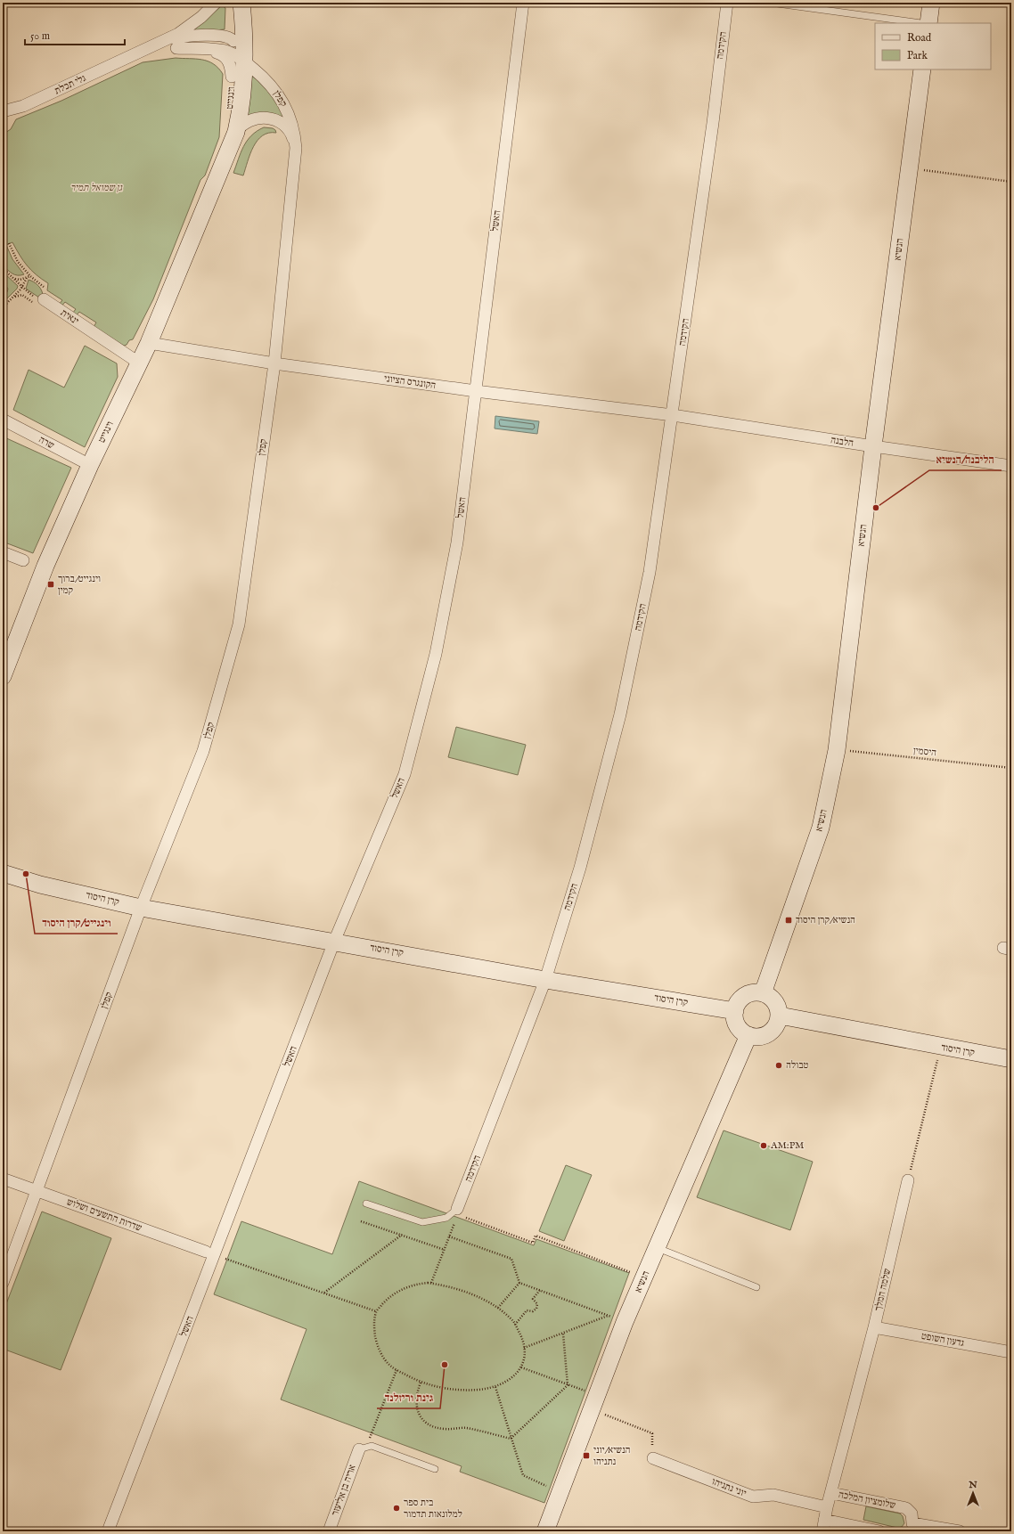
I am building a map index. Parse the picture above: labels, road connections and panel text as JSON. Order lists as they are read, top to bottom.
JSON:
{
  "streets": {
    "street": [
      "הקידמה",
      "גלי תכלת",
      "וינגייט",
      "קפלן",
      "האשל",
      "הנשיא",
      "ינאית",
      "הקונגרס הציוני",
      "הלבנה",
      "שרה",
      "קרן היסוד",
      "שדרות התשעים ושלוש",
      "שלמה המלך",
      "גדעון השופט",
      "יוני נתניהו",
      "אריה בן אליעזר",
      "שלומציון המלכה"
    ],
    "path": ["היסמין"]
  },
  "crossings": [
    ["הקידמה", "הקונגרס הציוני"],
    ["הקידמה", "הלבנה"],
    ["הקידמה", "קרן היסוד"],
    ["גלי תכלת", "וינגייט"],
    ["גלי תכלת", "קפלן"],
    ["וינגייט", "קפלן"],
    ["וינגייט", "ינאית"],
    ["וינגייט", "הקונגרס הציוני"],
    ["וינגייט", "שרה"],
    ["קפלן", "הקונגרס הציוני"],
    ["קפלן", "קרן היסוד"],
    ["קפלן", "שדרות התשעים ושלוש"],
    ["האשל", "הקונגרס הציוני"],
    ["האשל", "קרן היסוד"],
    ["האשל", "שדרות התשעים ושלוש"],
    ["הנשיא", "הלבנה"],
    ["הנשיא", "היסמין"],
    ["הנשיא", "קרן היסוד"],
    ["הקונגרס הציוני", "הלבנה"],
    ["שלמה המלך", "גדעון השופט"],
    ["שלמה המלך", "יוני נתניהו"],
    ["שלמה המלך", "שלומציון המלכה"]
  ],
  "parks": ["גן שמואל תמיר"],
  "places": {
    "other": [
      "הליבנה/הנשיא",
      "וינגייט/קרן היסוד",
      "טבולה",
      "AM:PM",
      "גינת וריזלנד",
      "בית ספר למלונאות תדמור"
    ],
    "transit": ["וינגייט/ברוך קמין", "הנשיא/קרן היסוד", "הנשיא/יוני נתניהו"]
  },
  "legend": ["Road", "Park"],
  "scale_bar": "50 m",
  "north": "top"
}
